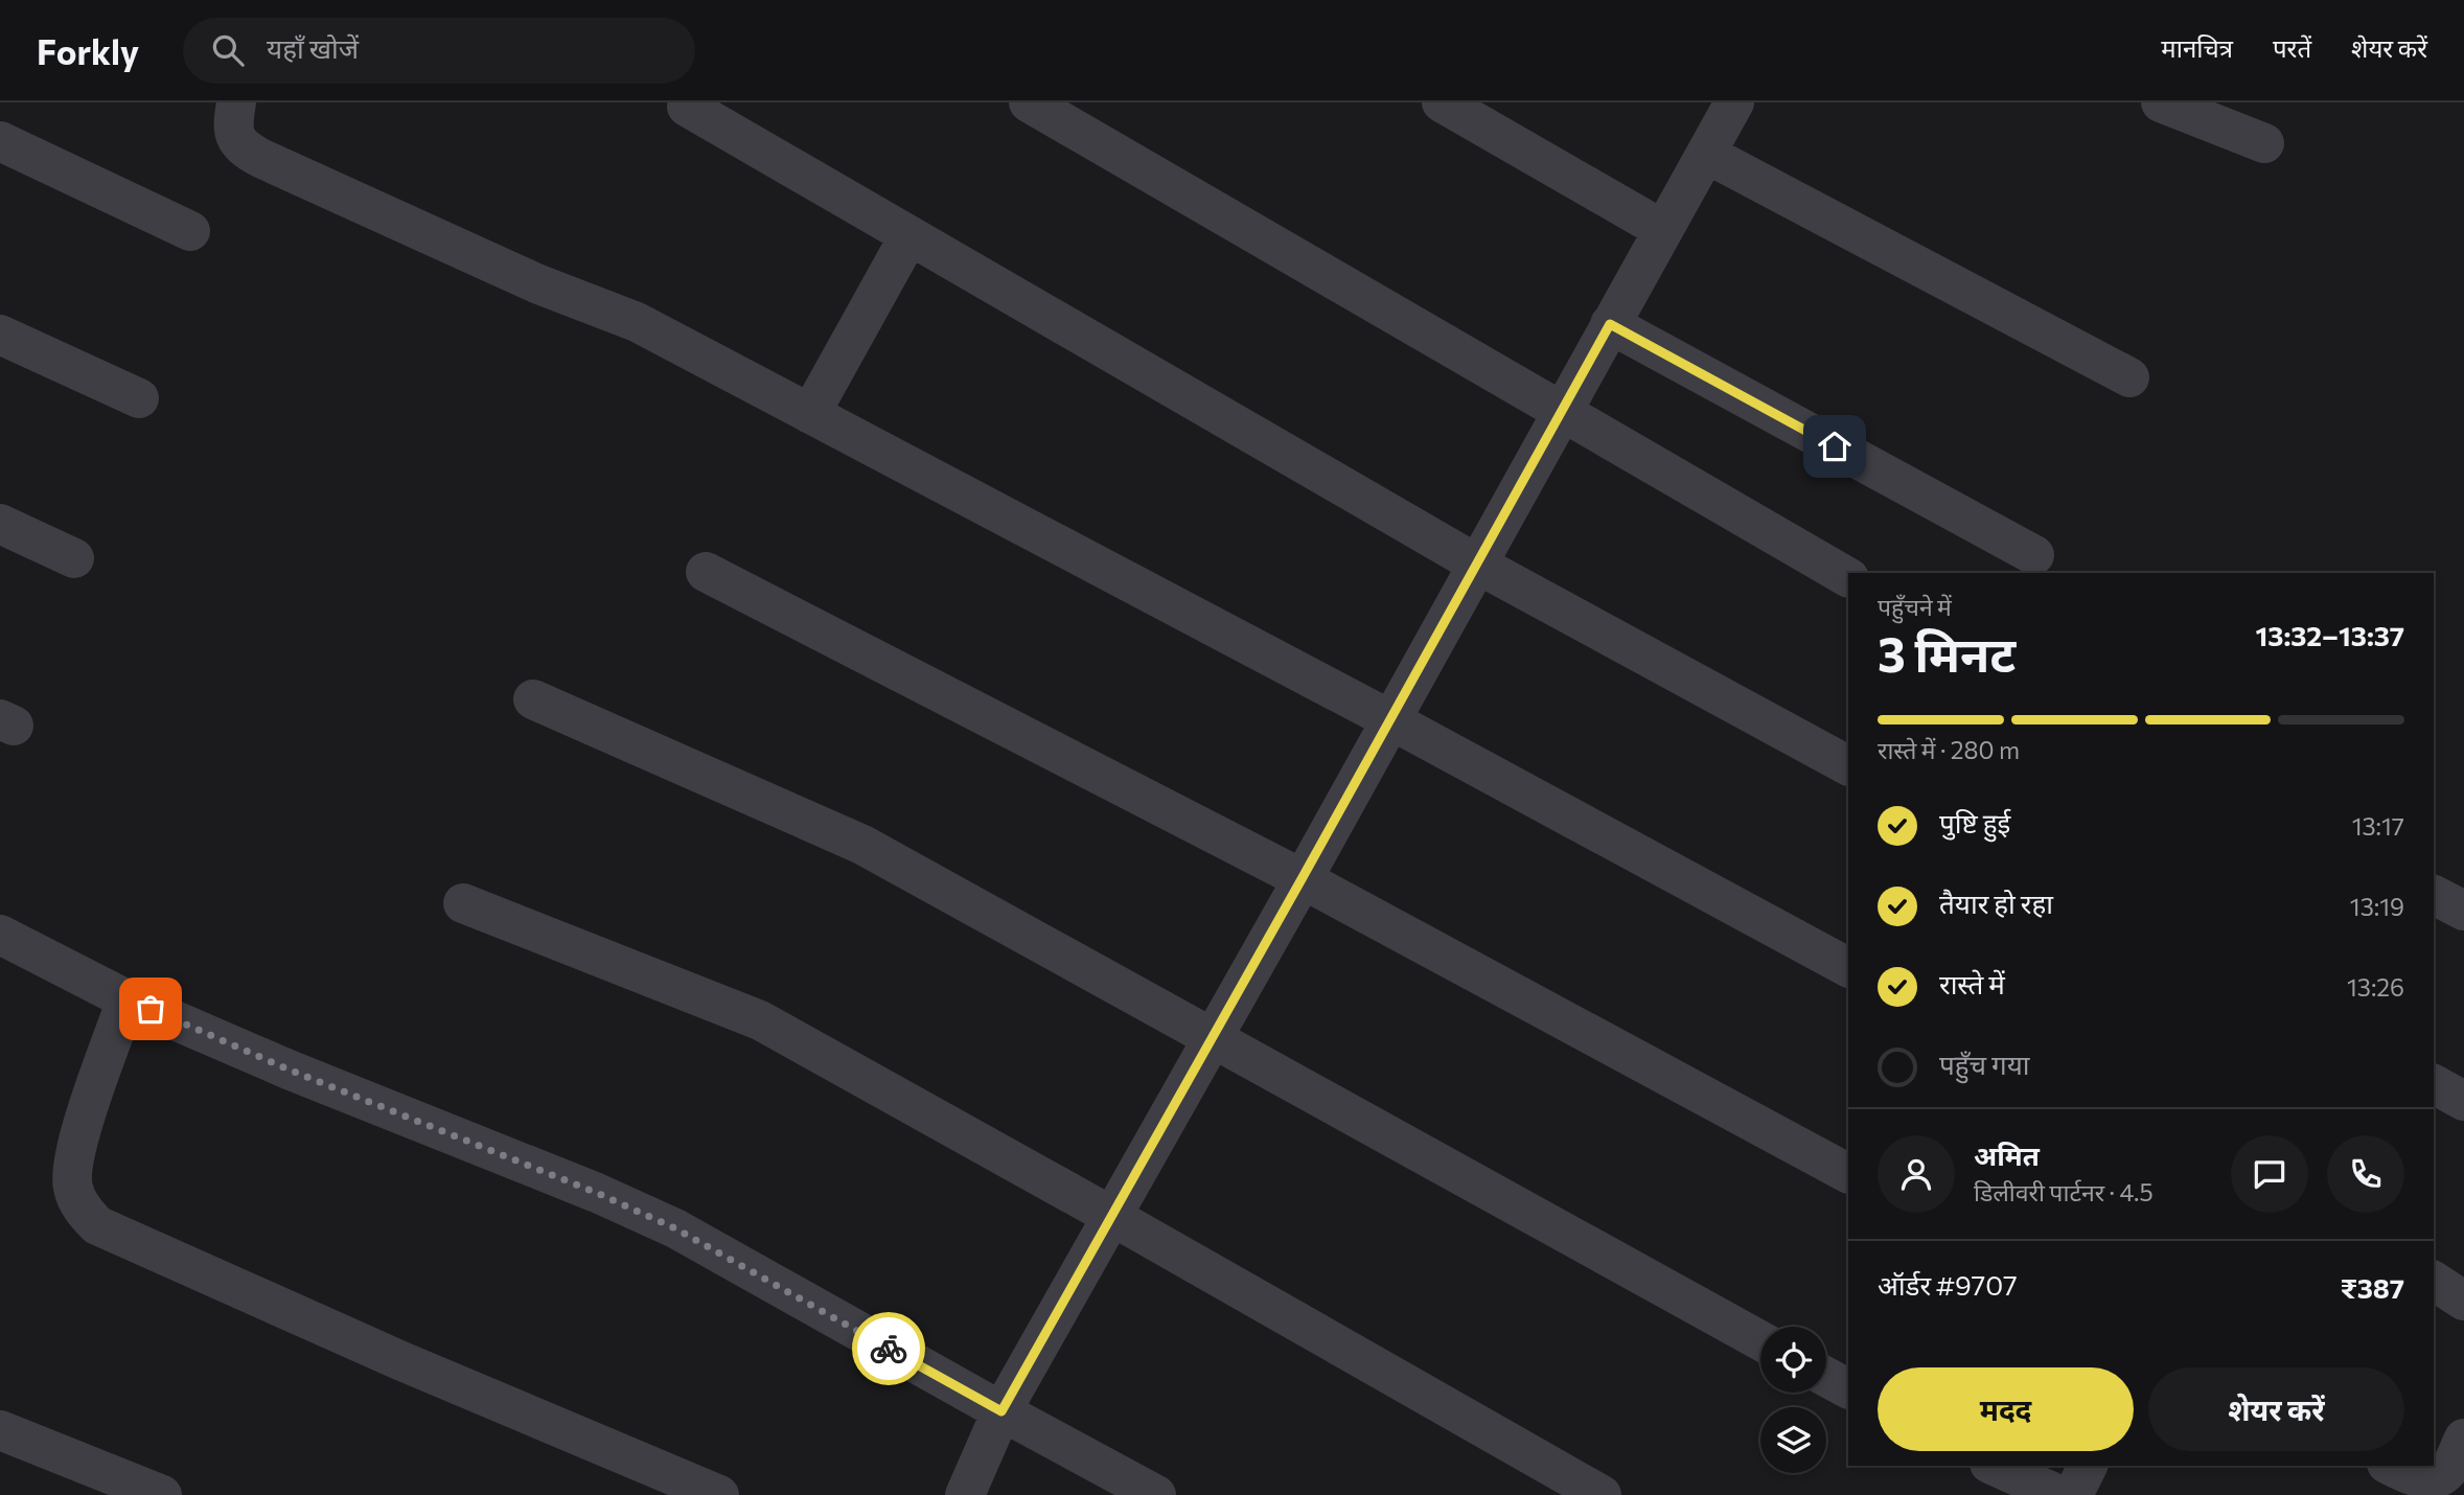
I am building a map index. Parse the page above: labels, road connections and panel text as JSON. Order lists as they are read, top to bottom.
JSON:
{
  "page": {
    "header": "Forkly",
    "search": "यहाँ खोजें",
    "nav": ["मानचित्र", "परतें", "शेयर करें"],
    "heading": ["3 मिनट", "पहुँचने में", "13:32–13:37"],
    "panel": [
      "अमित",
      "डिलीवरी पार्टनर · 4.5",
      "ऑर्डर #9707",
      "₹387"
    ],
    "bar": "रास्ते में · 280 m",
    "list": [
      ["पुष्टि हुई", "13:17"],
      ["तैयार हो रहा", "13:19"],
      ["रास्ते में", "13:26"],
      "पहुँच गया"
    ],
    "buttons": ["मदद", "शेयर करें"]
  }
}
